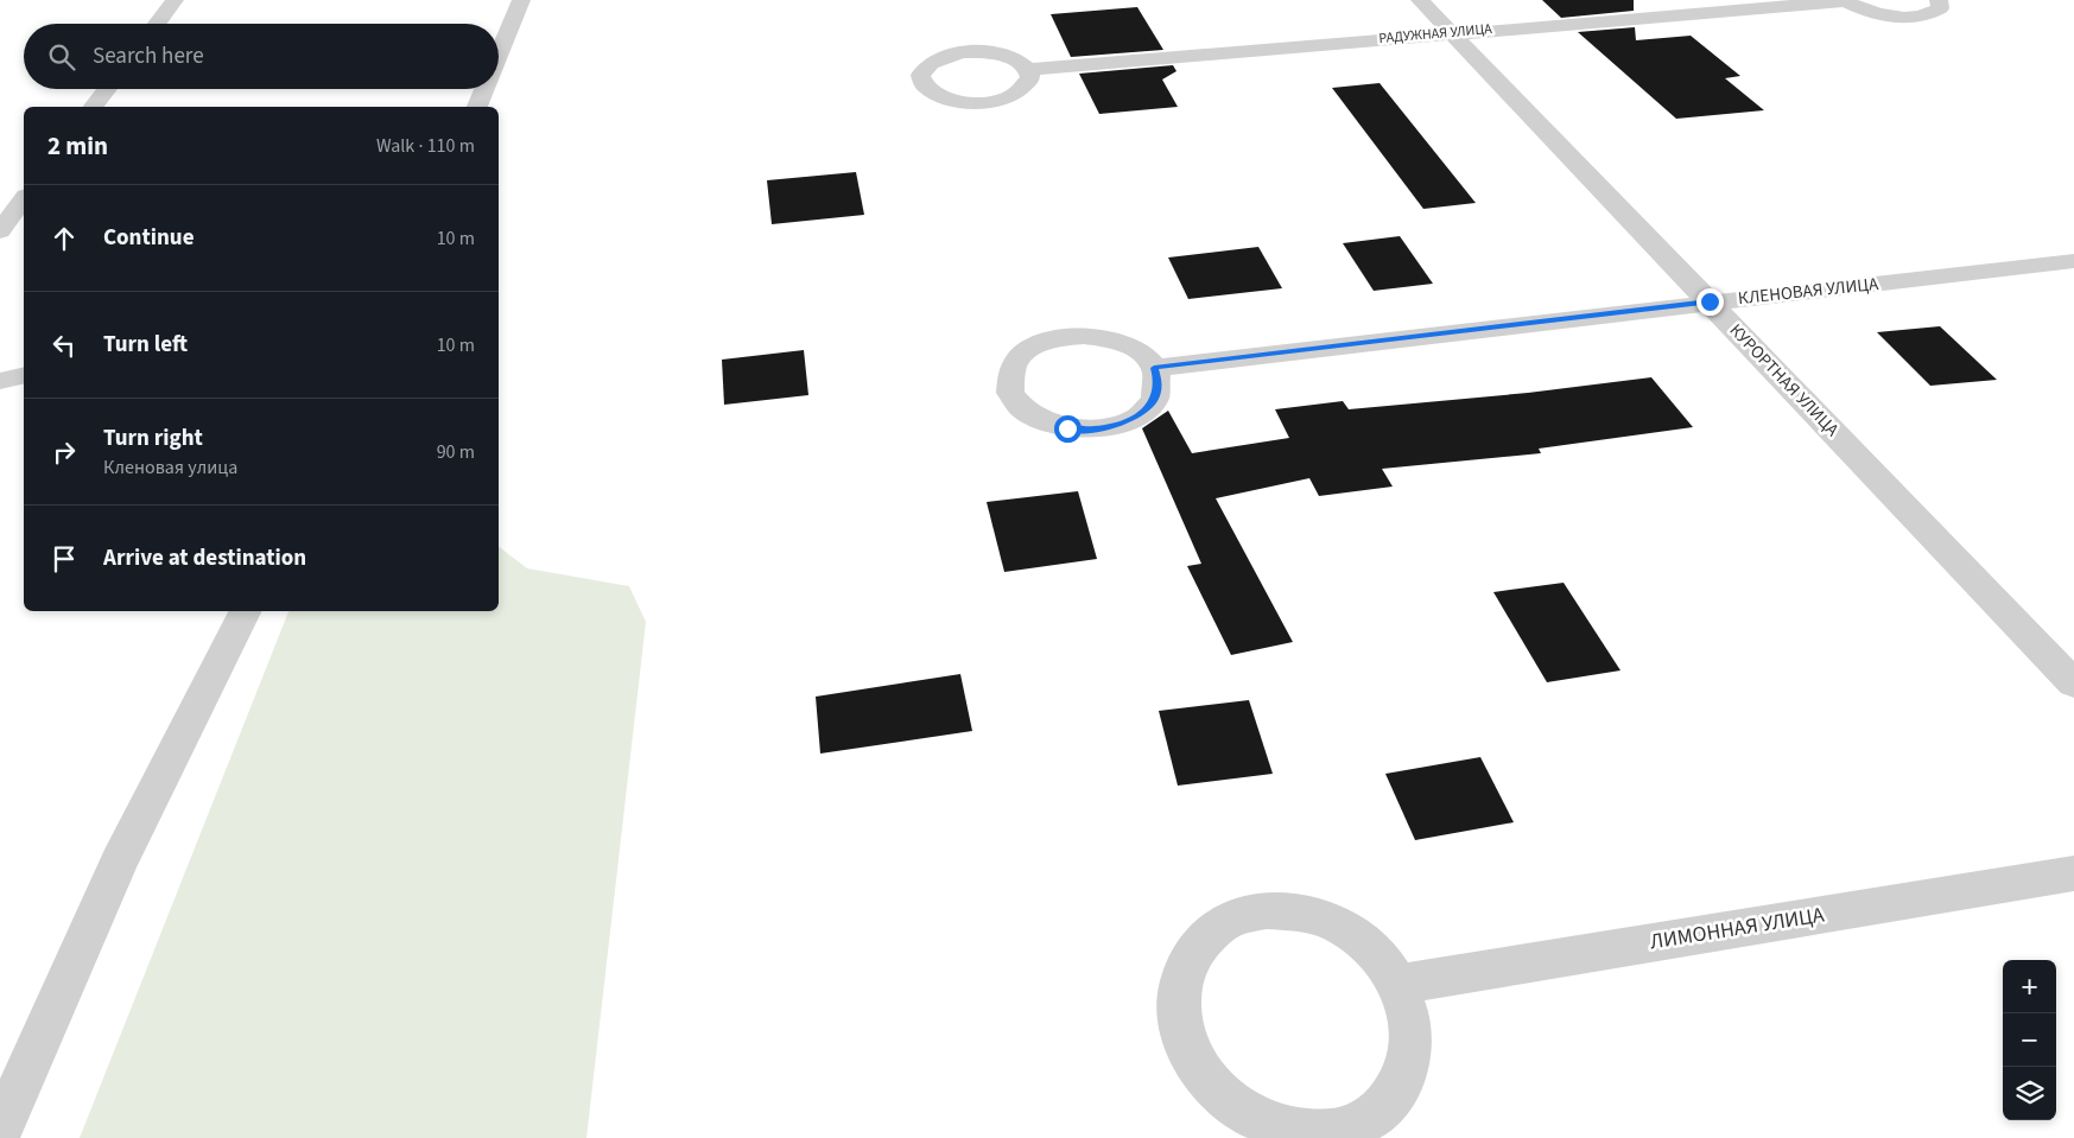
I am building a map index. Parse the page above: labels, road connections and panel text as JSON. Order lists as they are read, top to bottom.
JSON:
{
  "streets": {
    "street": [
      "РАДУЖНАЯ УЛИЦА",
      "КЛЕНОВАЯ УЛИЦА",
      "КУРОРТНАЯ УЛИЦА",
      "ЛИМОННАЯ УЛИЦА"
    ]
  },
  "crossings": [
    ["РАДУЖНАЯ УЛИЦА", "КУРОРТНАЯ УЛИЦА"],
    ["КЛЕНОВАЯ УЛИЦА", "КУРОРТНАЯ УЛИЦА"]
  ],
  "page": {
    "search": "Search here",
    "heading": ["2 min", "Walk · 110 m"],
    "list": [
      ["Continue", "10 m"],
      ["Turn left", "10 m"],
      ["Turn right", "Кленовая улица", "90 m"],
      "Arrive at destination"
    ],
    "map_buttons": ["+", "−"]
  }
}
